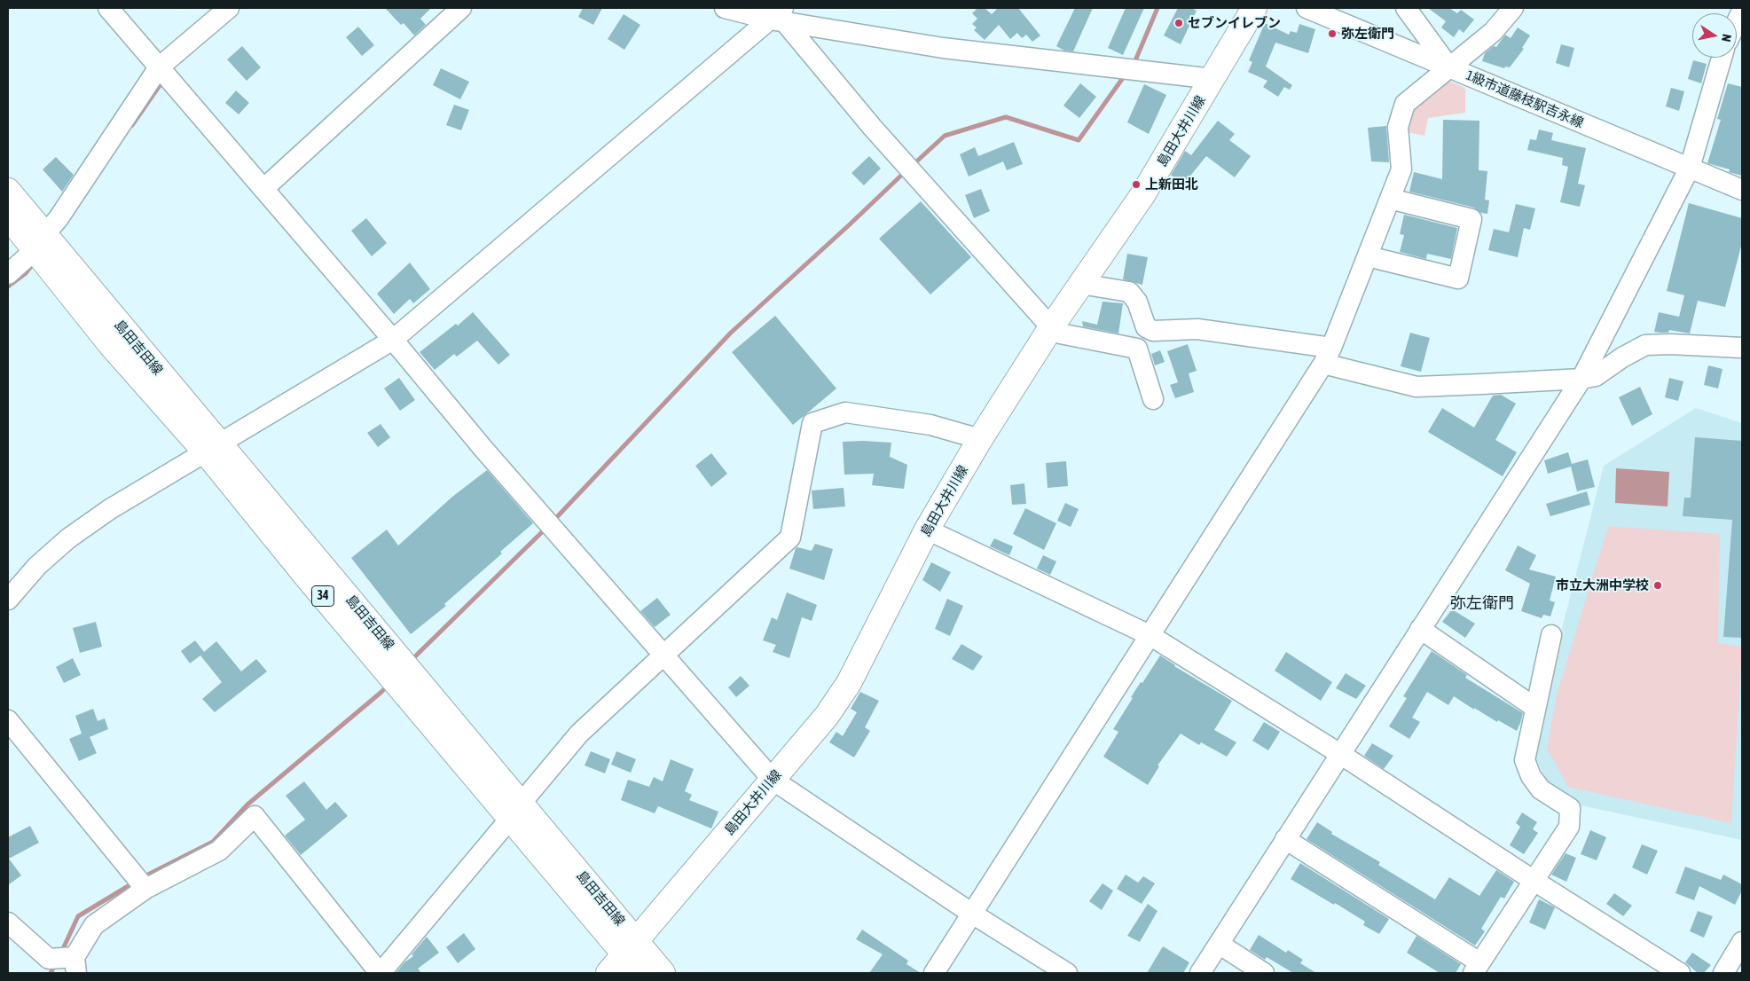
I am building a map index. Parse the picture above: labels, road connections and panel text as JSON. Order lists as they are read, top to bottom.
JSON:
{
  "streets": {
    "main road": ["島田大井川線", "島田吉田線", "34"],
    "street": ["1級市道藤枝駅吉永線"]
  },
  "crossings": [
    ["島田大井川線", "島田吉田線"]
  ],
  "districts": ["弥左衛門"],
  "places": [
    "セブンイレブン",
    "弥左衛門",
    "上新田北",
    "市立大洲中学校"
  ],
  "north": "right"
}
